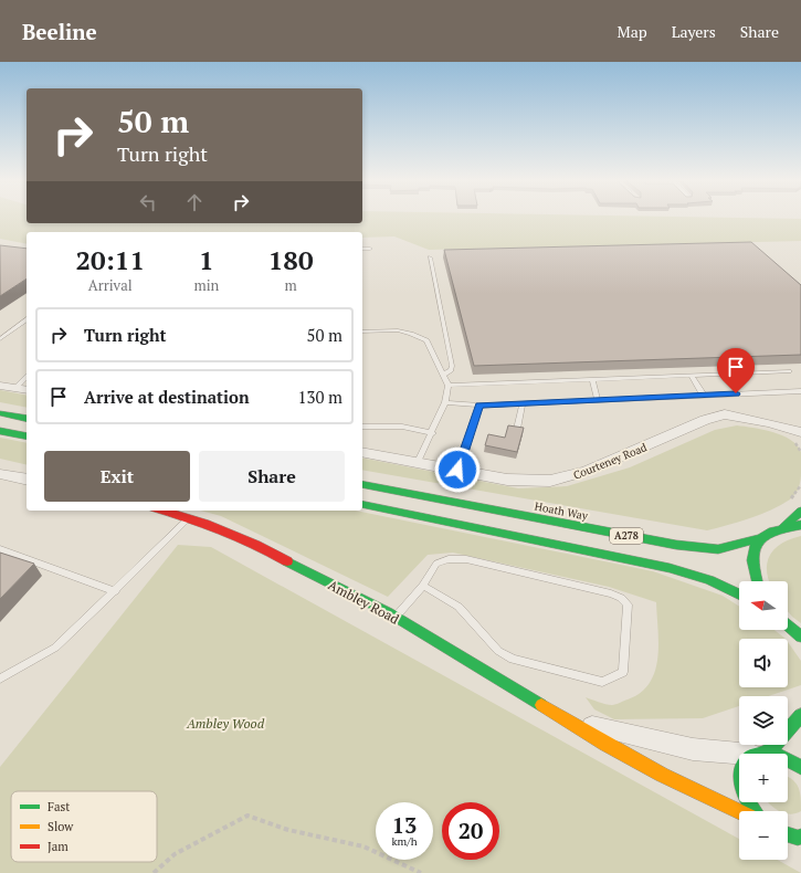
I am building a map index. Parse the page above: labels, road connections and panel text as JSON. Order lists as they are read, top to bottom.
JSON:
{
  "streets": {
    "main road": ["Hoath Way", "A278", "Ambley Road"],
    "street": ["Courteney Road"]
  },
  "parks": ["Ambley Wood"],
  "legend": ["Fast", "Slow", "Jam"],
  "north": "left",
  "page": {
    "header": "Beeline",
    "nav": ["Map", "Layers", "Share"],
    "turn": ["50 m", "Turn right"],
    "eta": [
      "20:11",
      "Arrival",
      "1",
      "min",
      "180",
      "m"
    ],
    "list": [
      {
        "name": "Turn right",
        "value": "50 m"
      },
      {
        "name": "Arrive at destination",
        "value": "130 m"
      }
    ],
    "buttons": ["Exit", "Share"],
    "map_buttons": ["+", "−"],
    "speed": "13 km/h",
    "limit": "20"
  }
}
